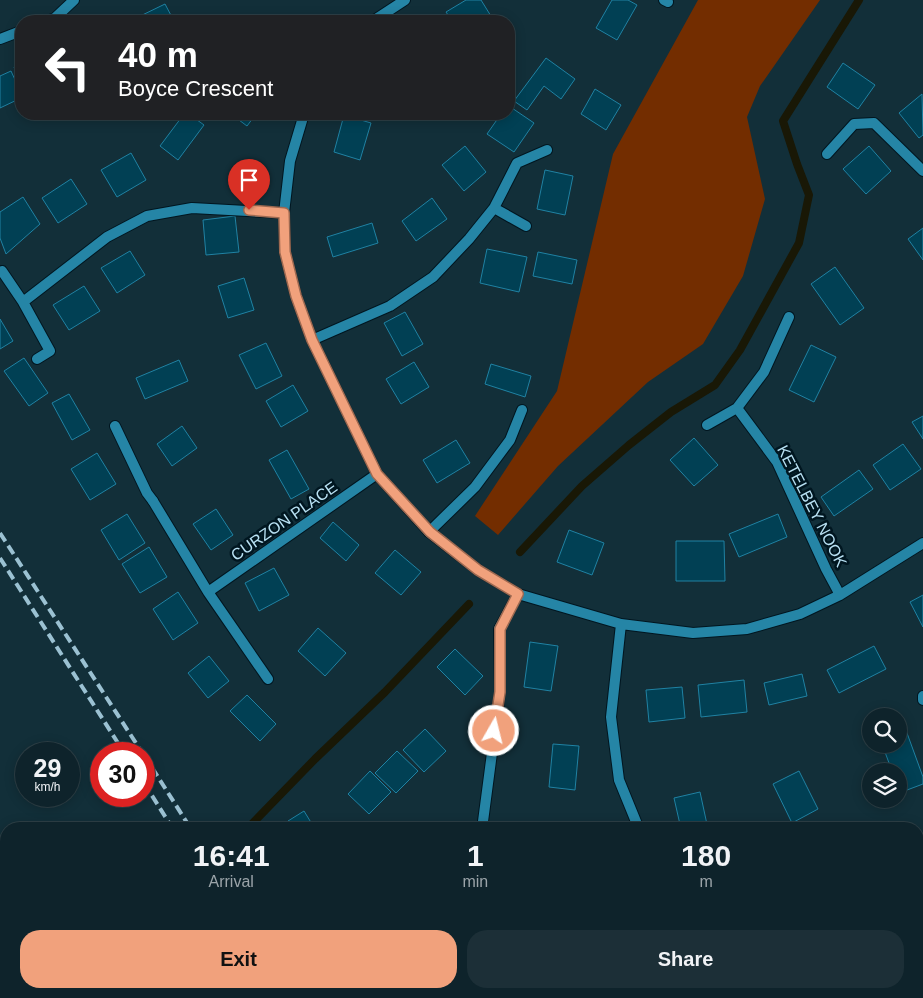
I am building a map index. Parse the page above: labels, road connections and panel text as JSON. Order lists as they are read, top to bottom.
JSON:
{
  "streets": {
    "street": ["KETELBEY NOOK", "CURZON PLACE"]
  },
  "page": {
    "turn": ["40 m", "Boyce Crescent"],
    "speed": "29 km/h",
    "limit": "30",
    "eta": [
      "16:41",
      "Arrival",
      "1",
      "min",
      "180",
      "m"
    ],
    "buttons": ["Exit", "Share"]
  }
}
